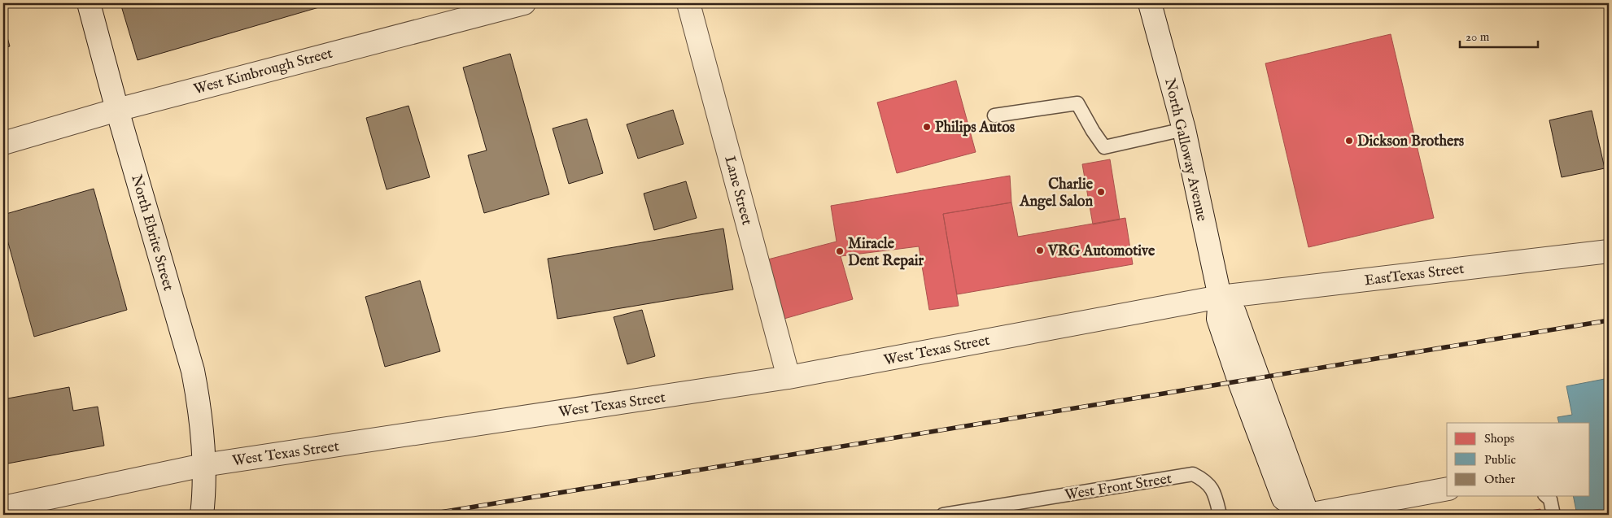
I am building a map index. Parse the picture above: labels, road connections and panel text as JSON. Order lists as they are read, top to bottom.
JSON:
{
  "streets": {
    "street": [
      "West Kimbrough Street",
      "North Galloway Avenue",
      "Lane Street",
      "North Ebrite Street",
      "EastTexas Street",
      "West Texas Street"
    ],
    "lane": ["West Front Street"]
  },
  "crossings": [
    ["West Kimbrough Street", "North Ebrite Street"],
    ["North Galloway Avenue", "EastTexas Street"],
    ["North Galloway Avenue", "West Texas Street"],
    ["Lane Street", "West Texas Street"],
    ["North Ebrite Street", "West Texas Street"],
    ["EastTexas Street", "West Texas Street"]
  ],
  "places": [
    "Philips Autos",
    "Dickson Brothers",
    "Charlie Angel Salon",
    "VRG Automotive",
    "Miracle Dent Repair"
  ],
  "legend": ["Shops", "Public", "Other"],
  "scale_bar": "20 m"
}
